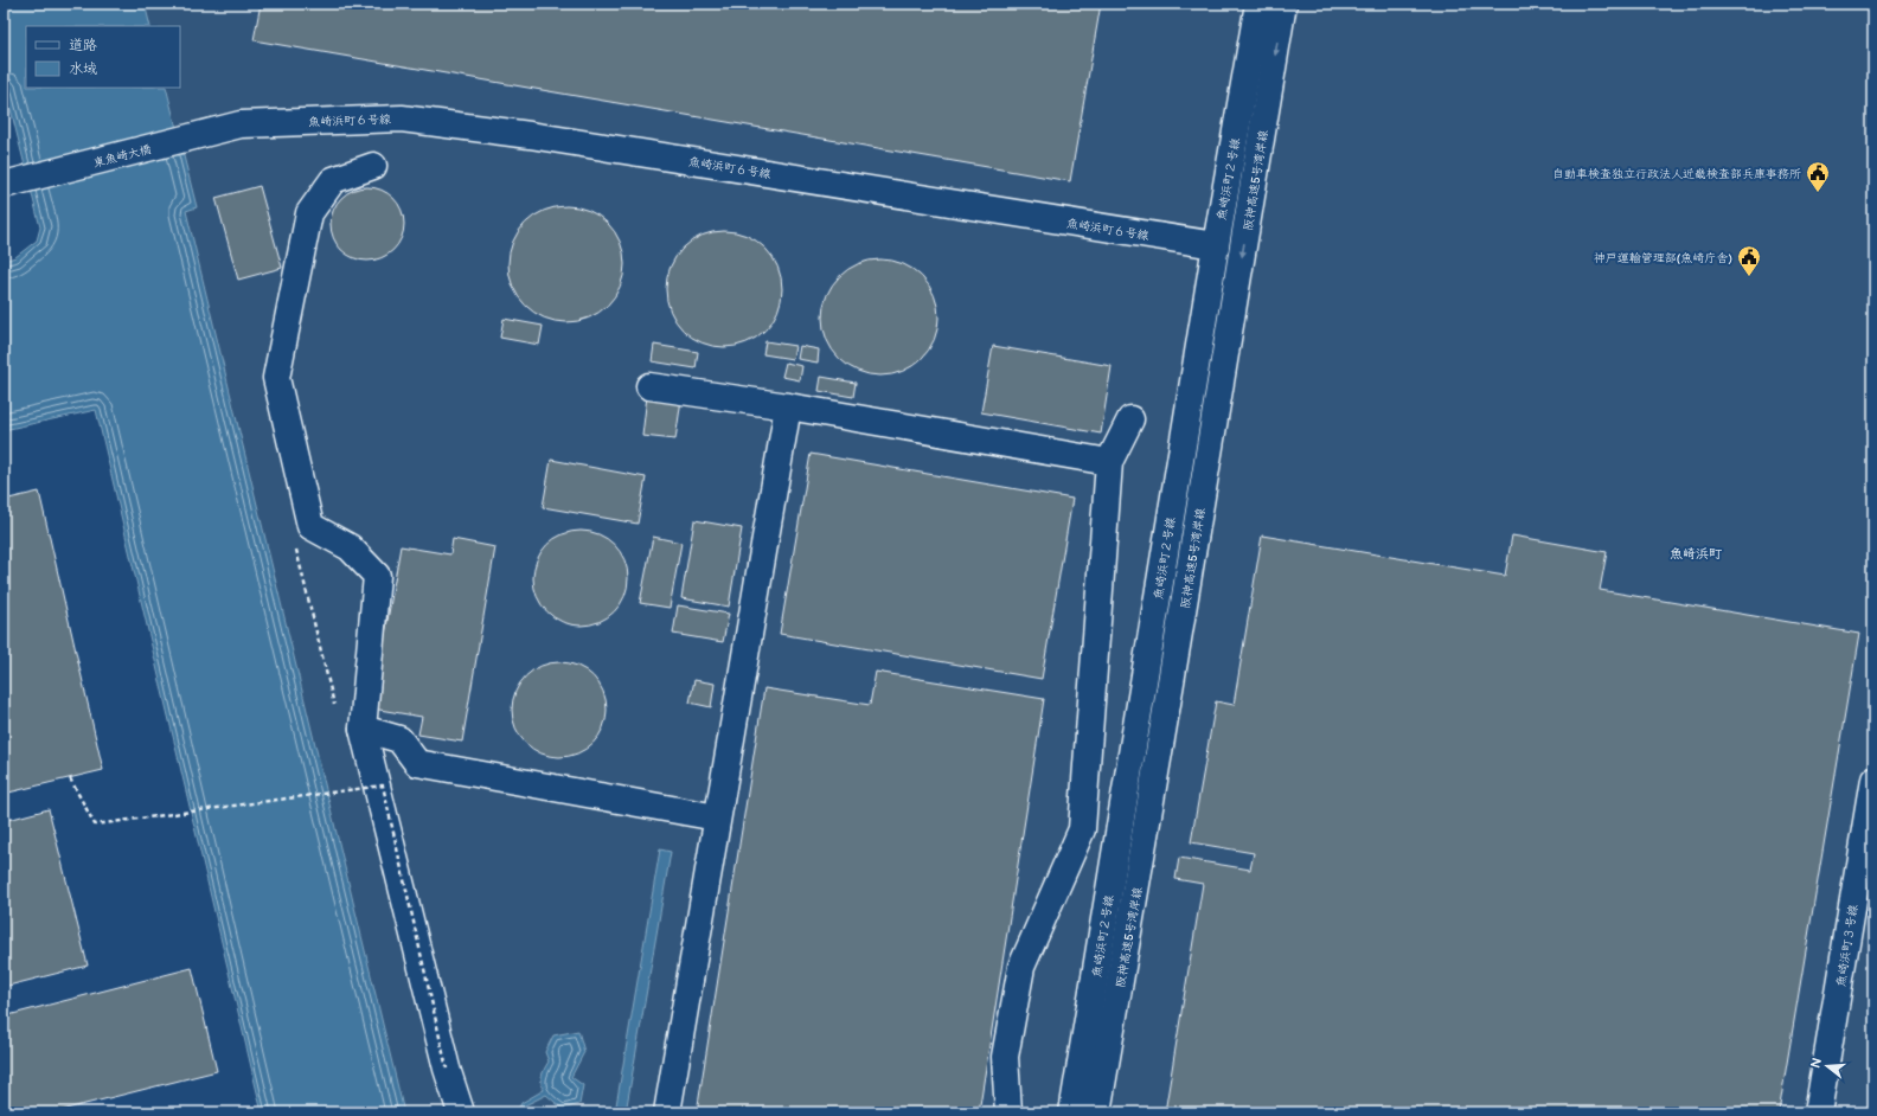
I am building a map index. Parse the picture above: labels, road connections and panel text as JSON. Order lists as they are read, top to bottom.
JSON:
{
  "streets": {
    "main road": [
      "魚崎浜町６号線",
      "東魚崎大橋",
      "魚崎浜町２号線",
      "阪神高速5号湾岸線",
      "魚崎浜町３号線"
    ]
  },
  "crossings": [
    ["魚崎浜町６号線", "東魚崎大橋"],
    ["魚崎浜町６号線", "魚崎浜町２号線"]
  ],
  "districts": ["魚崎浜町"],
  "places": {
    "public building": ["自動車検査独立行政法人近畿検査部兵庫事務所", "神戸運輸管理部(魚崎庁舎)"]
  },
  "legend": ["道路", "水域"],
  "north": "left"
}
